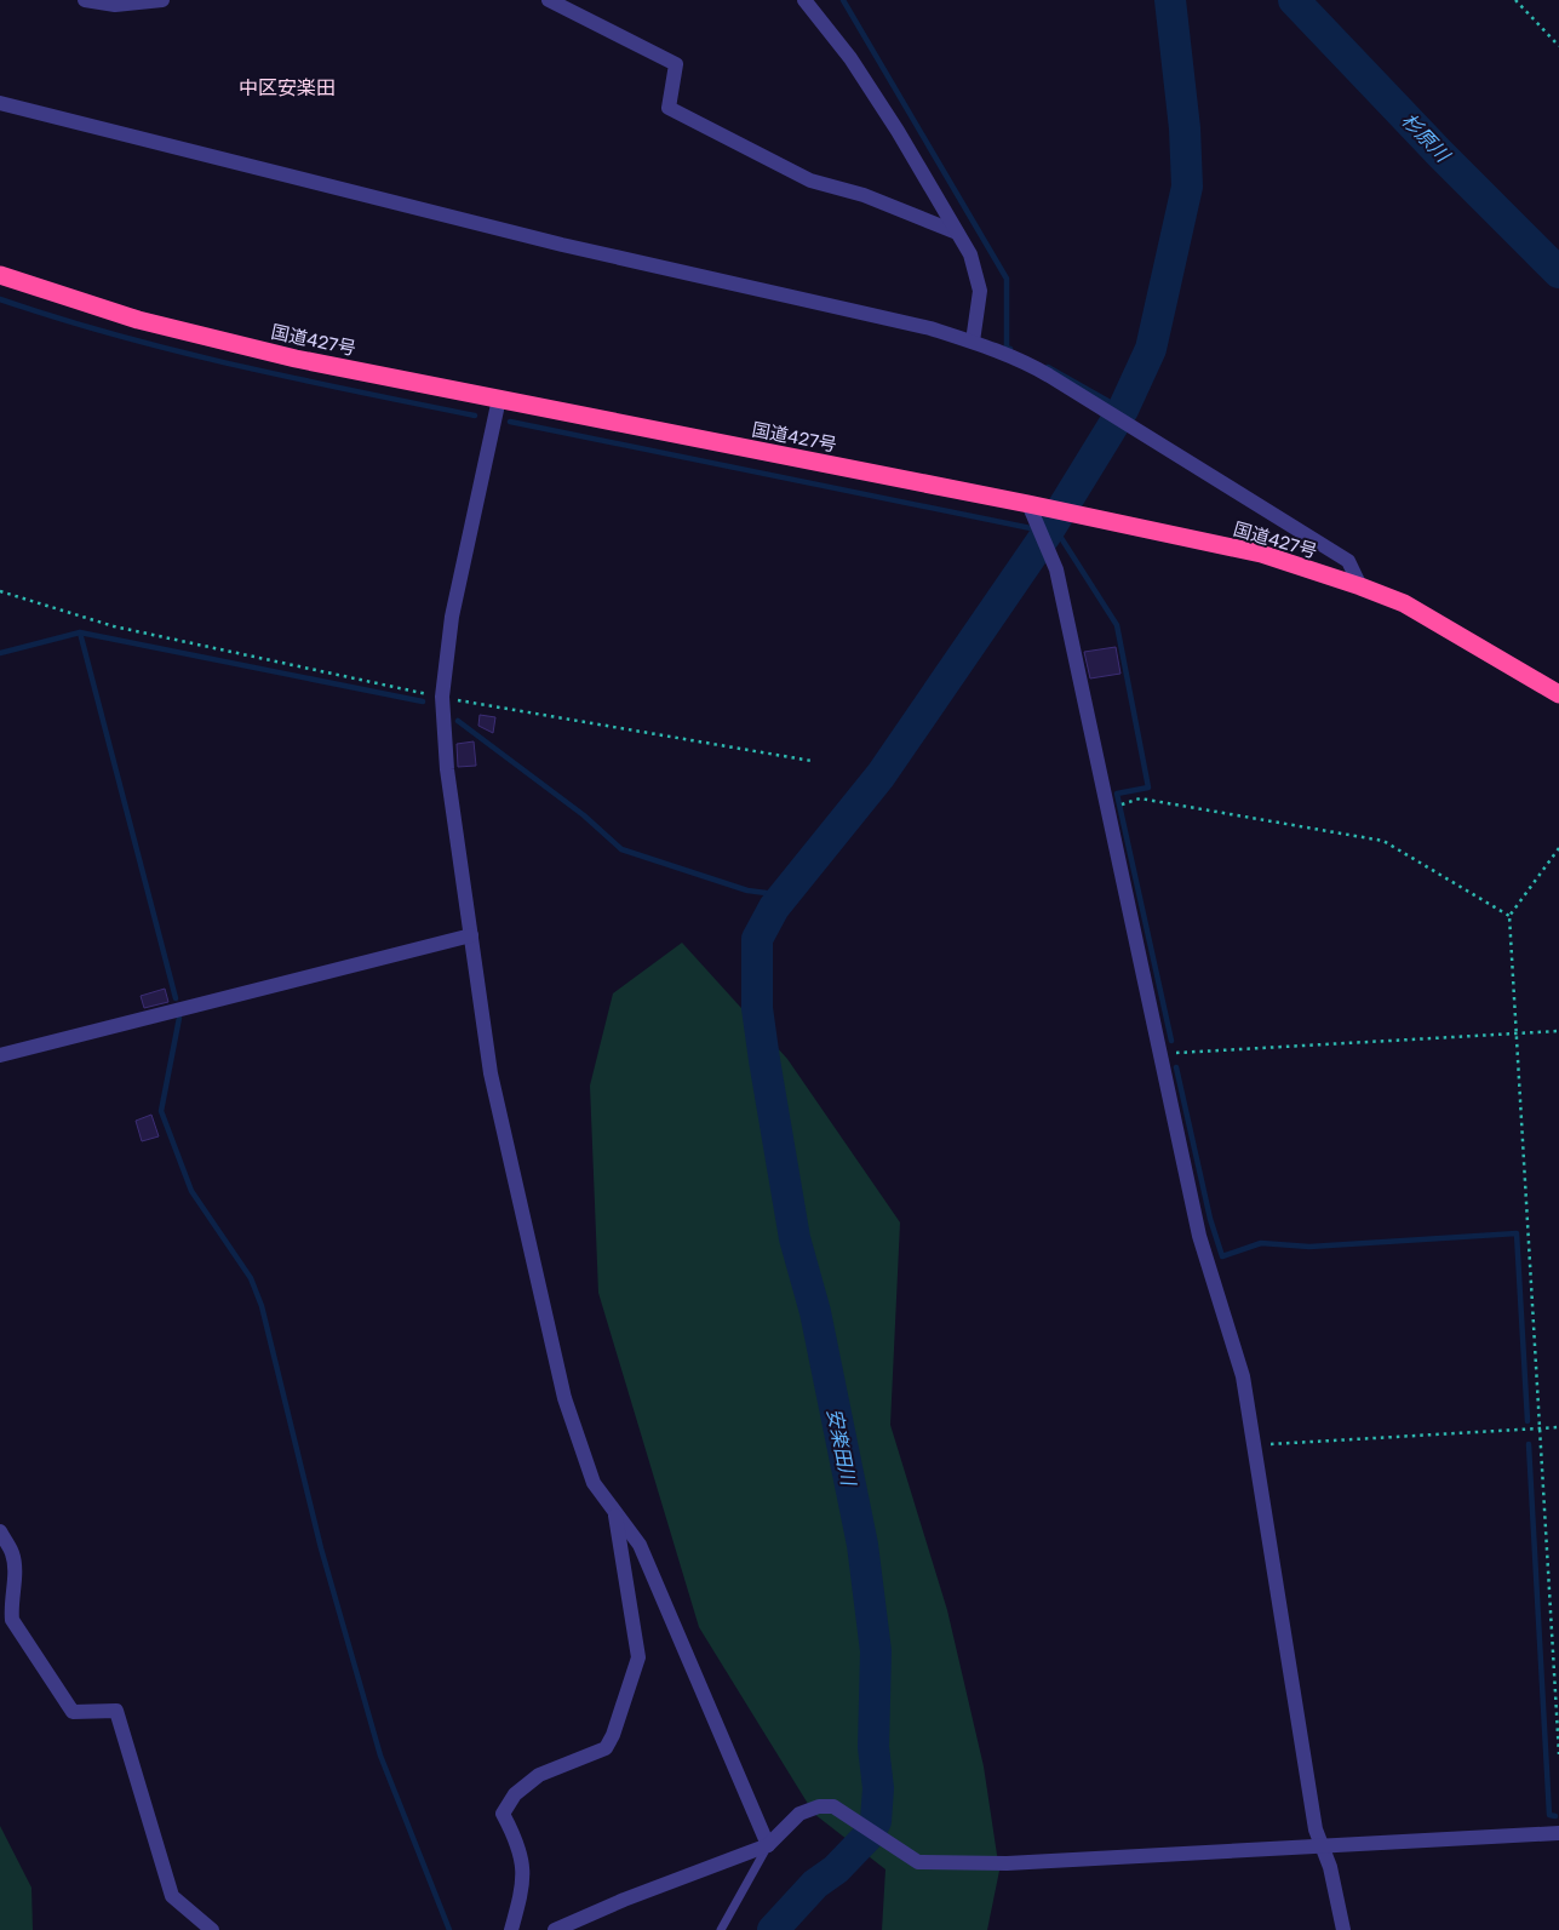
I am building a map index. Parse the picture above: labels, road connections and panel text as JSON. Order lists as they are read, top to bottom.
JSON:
{
  "streets": {
    "highway": ["国道427号"]
  },
  "districts": ["中区安楽田"],
  "water": ["杉原川", "安楽田川"]
}
